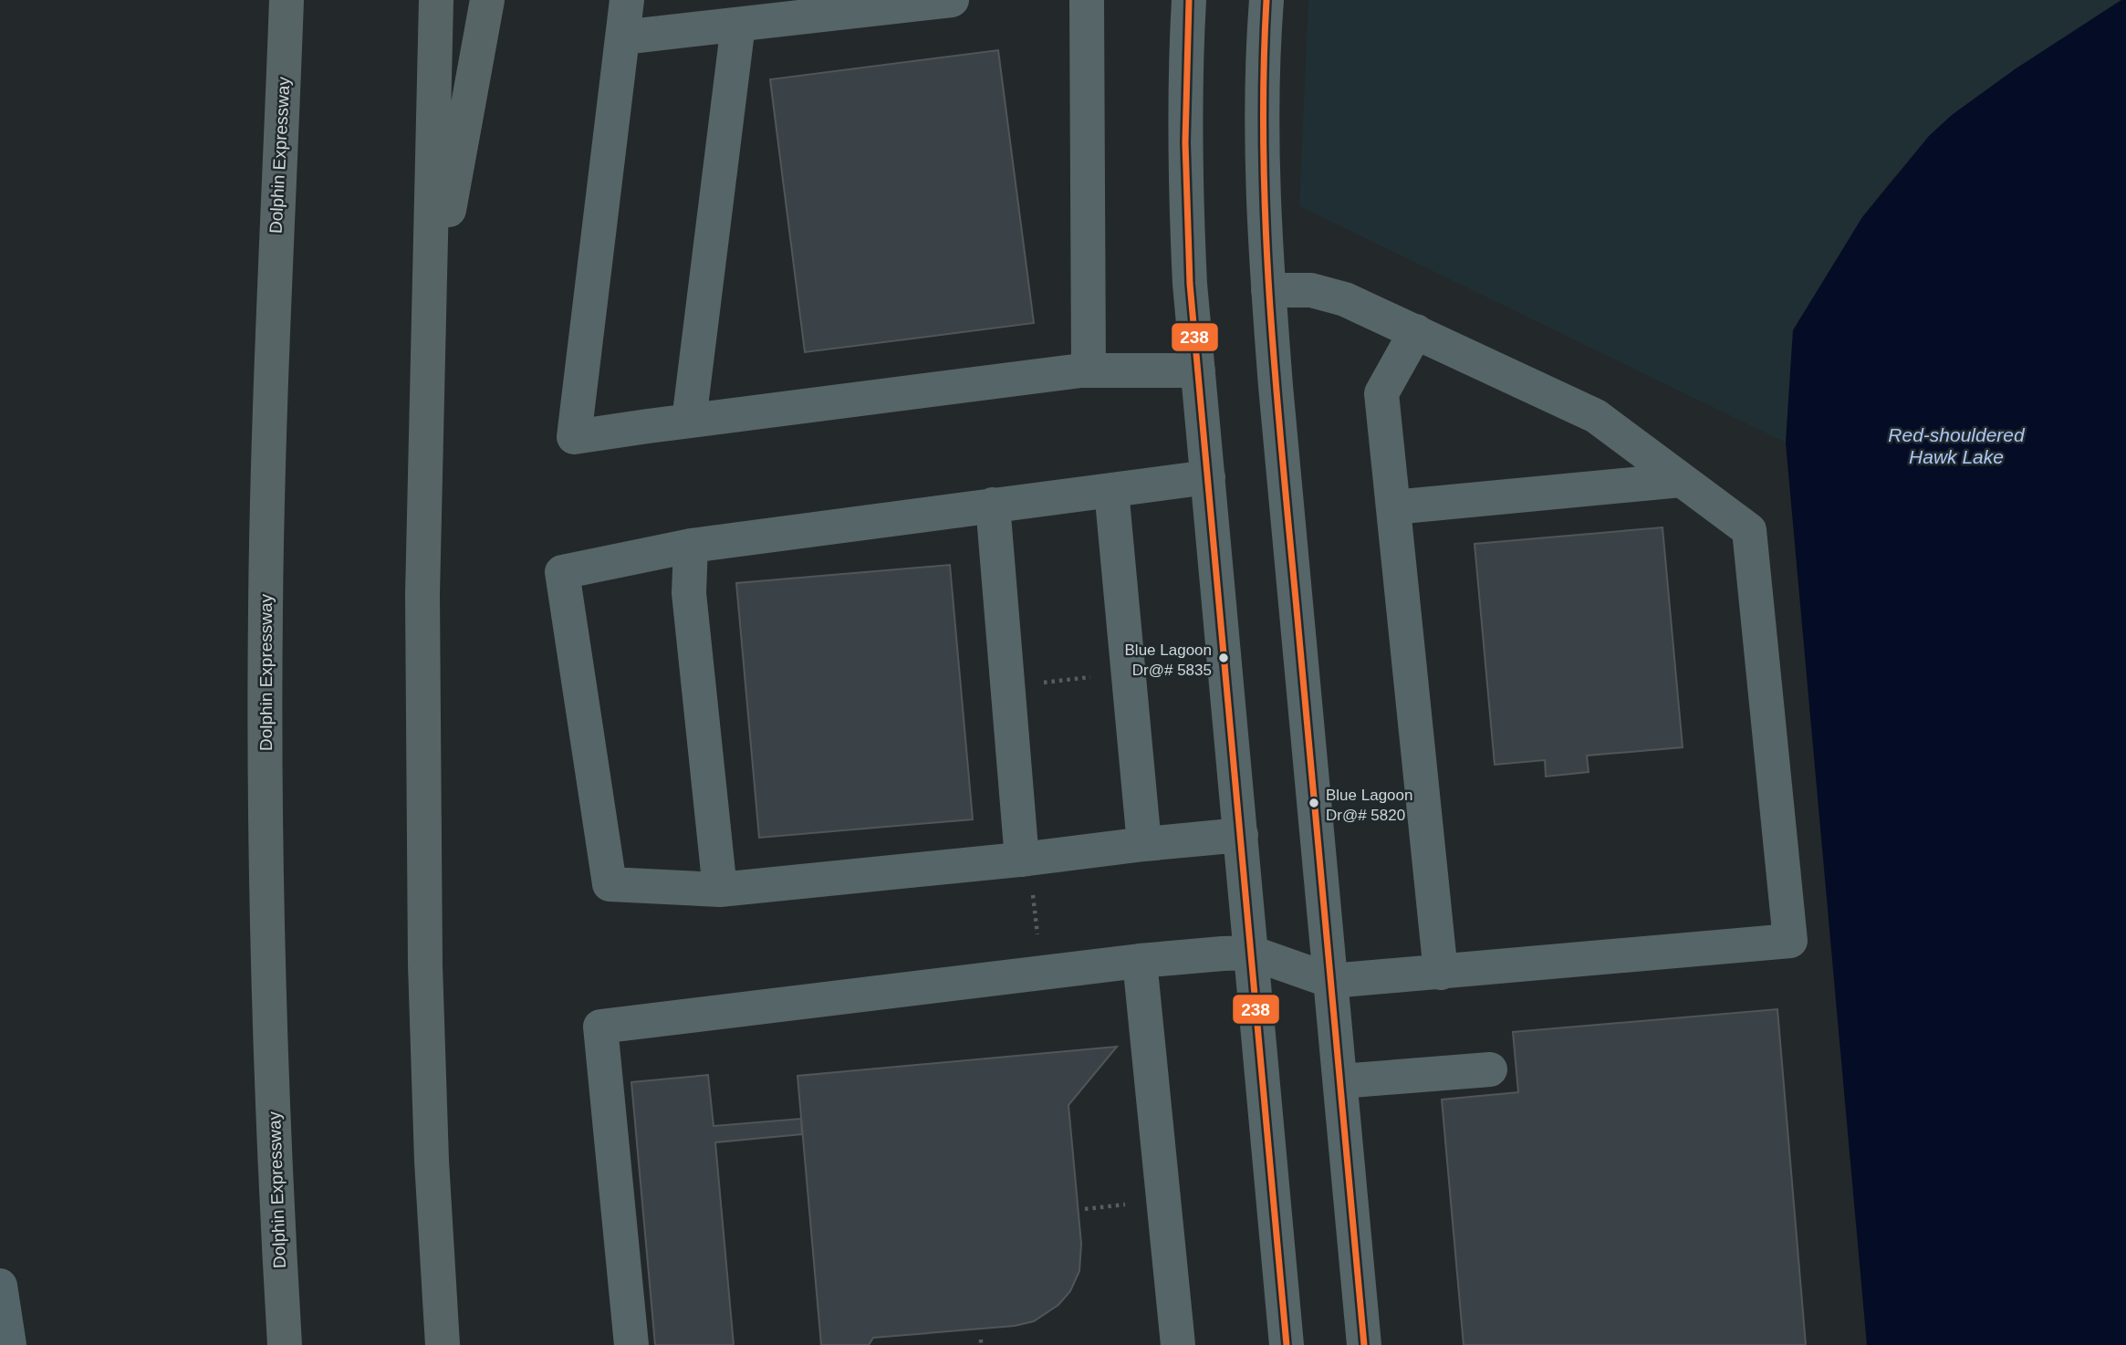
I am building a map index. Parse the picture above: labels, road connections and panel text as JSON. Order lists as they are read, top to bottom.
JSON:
{
  "streets": {
    "highway": ["Dolphin Expressway"]
  },
  "water": ["Red-shouldered Hawk Lake"],
  "places": ["Blue Lagoon Dr@# 5835", "Blue Lagoon Dr@# 5820"],
  "lines": ["transit line 238"]
}
